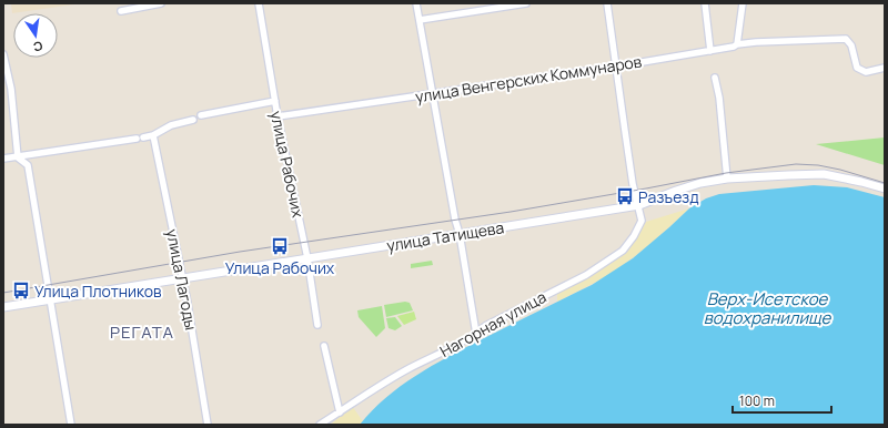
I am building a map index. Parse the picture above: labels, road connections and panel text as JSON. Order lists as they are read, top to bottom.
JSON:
{
  "streets": {
    "street": [
      "улица Венгерских Коммунаров",
      "улица Рабочих",
      "улица Татищева",
      "улица Лагоды",
      "Нагорная улица"
    ]
  },
  "crossings": [
    ["улица Венгерских Коммунаров", "улица Рабочих"],
    ["улица Венгерских Коммунаров", "Нагорная улица"],
    ["улица Рабочих", "улица Татищева"],
    ["улица Татищева", "улица Лагоды"],
    ["улица Татищева", "Нагорная улица"]
  ],
  "districts": ["РЕГАТА"],
  "water": ["Верх-Исетское водохранилище"],
  "places": {
    "bus stop": ["Разъезд", "Улица Рабочих", "Улица Плотников"]
  },
  "scale_bar": "100 m",
  "north": "bottom"
}
